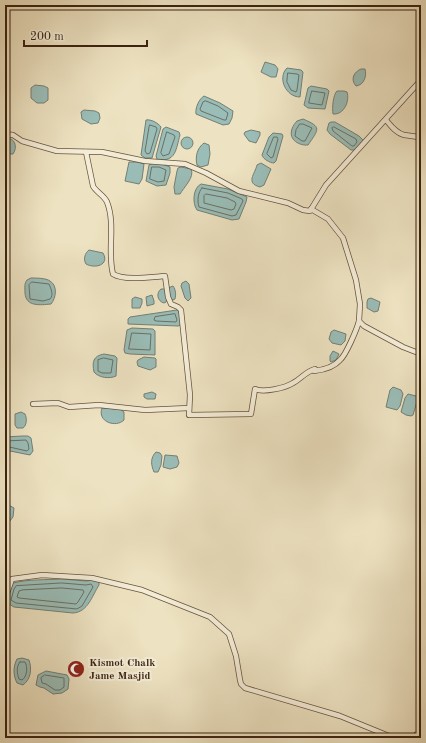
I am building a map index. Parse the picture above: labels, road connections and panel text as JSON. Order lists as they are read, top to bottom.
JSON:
{
  "places": {
    "mosque": ["Kismot Chalk Jame Masjid"]
  },
  "scale_bar": "200 m"
}
